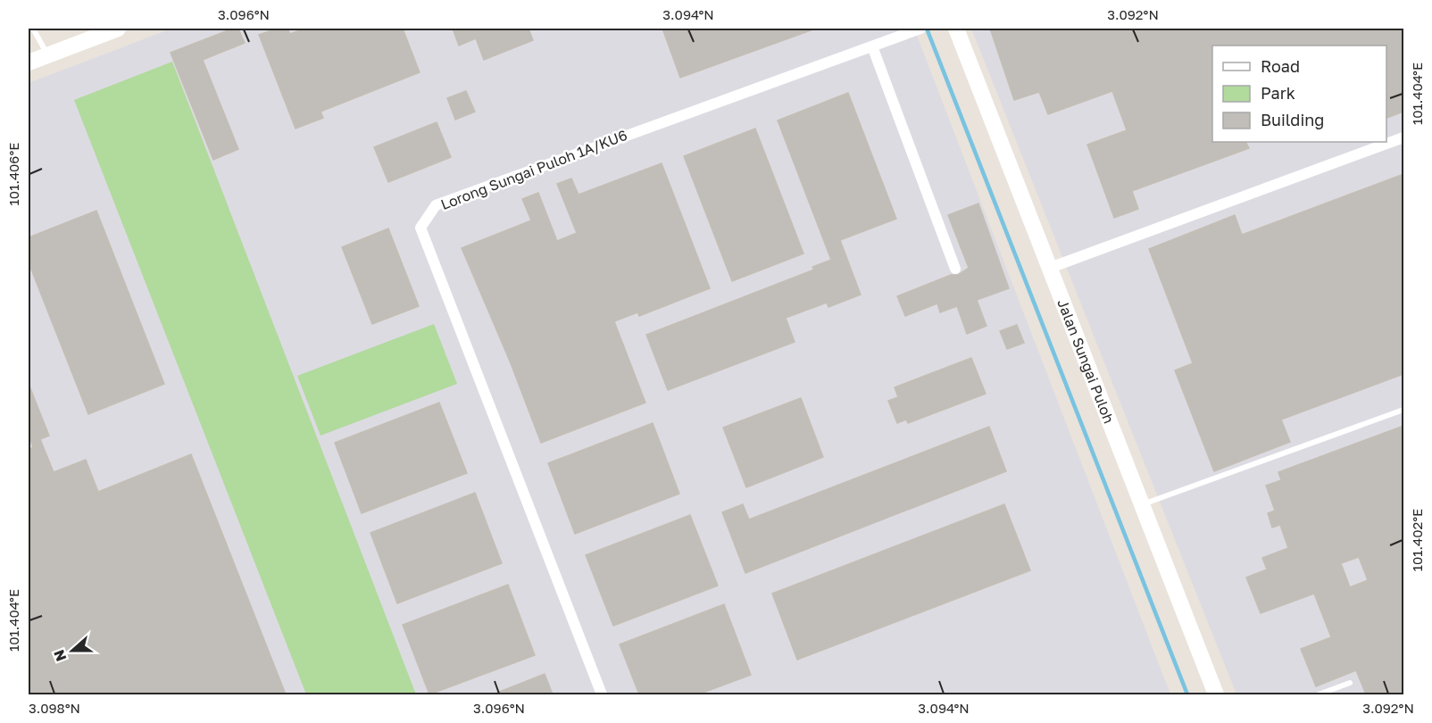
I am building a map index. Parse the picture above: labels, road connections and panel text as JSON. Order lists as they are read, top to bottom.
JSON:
{
  "streets": {
    "street": ["Lorong Sungai Puloh 1A/KU6", "Jalan Sungai Puloh"]
  },
  "legend": ["Road", "Park", "Building"],
  "north": "left",
  "coordinates": [
    "3.096°N",
    "3.094°N",
    "3.092°N",
    "101.404°E",
    "101.406°E",
    "101.402°E",
    "3.098°N"
  ]
}
